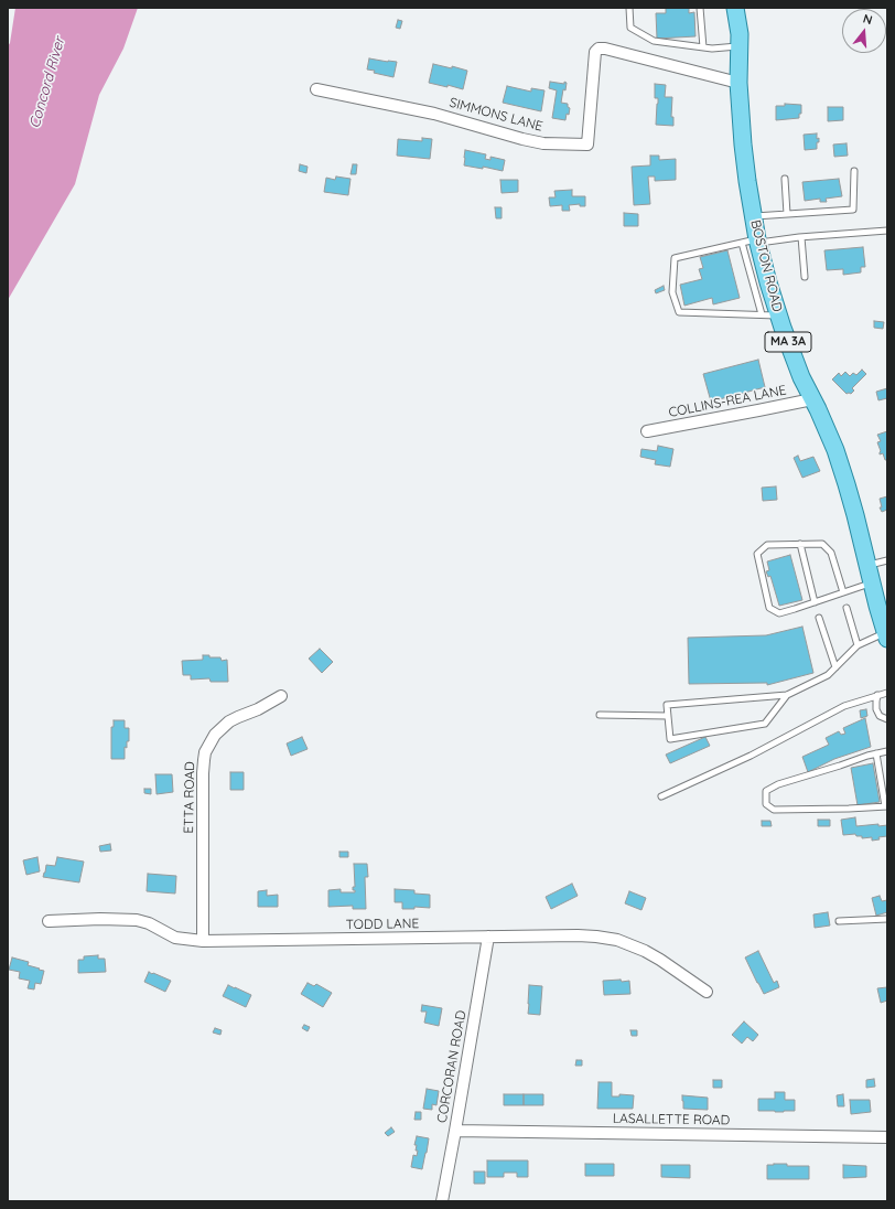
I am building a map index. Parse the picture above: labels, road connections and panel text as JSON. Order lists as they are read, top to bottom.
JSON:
{
  "streets": {
    "main road": ["BOSTON ROAD", "MA 3A"],
    "street": [
      "SIMMONS LANE",
      "COLLINS-REA LANE",
      "ETTA ROAD",
      "TODD LANE",
      "CORCORAN ROAD",
      "LASALLETTE ROAD"
    ]
  },
  "crossings": [
    ["SIMMONS LANE", "BOSTON ROAD"],
    ["BOSTON ROAD", "COLLINS-REA LANE"],
    ["ETTA ROAD", "TODD LANE"],
    ["TODD LANE", "CORCORAN ROAD"],
    ["CORCORAN ROAD", "LASALLETTE ROAD"]
  ],
  "water": ["Concord River"],
  "north": "top"
}
